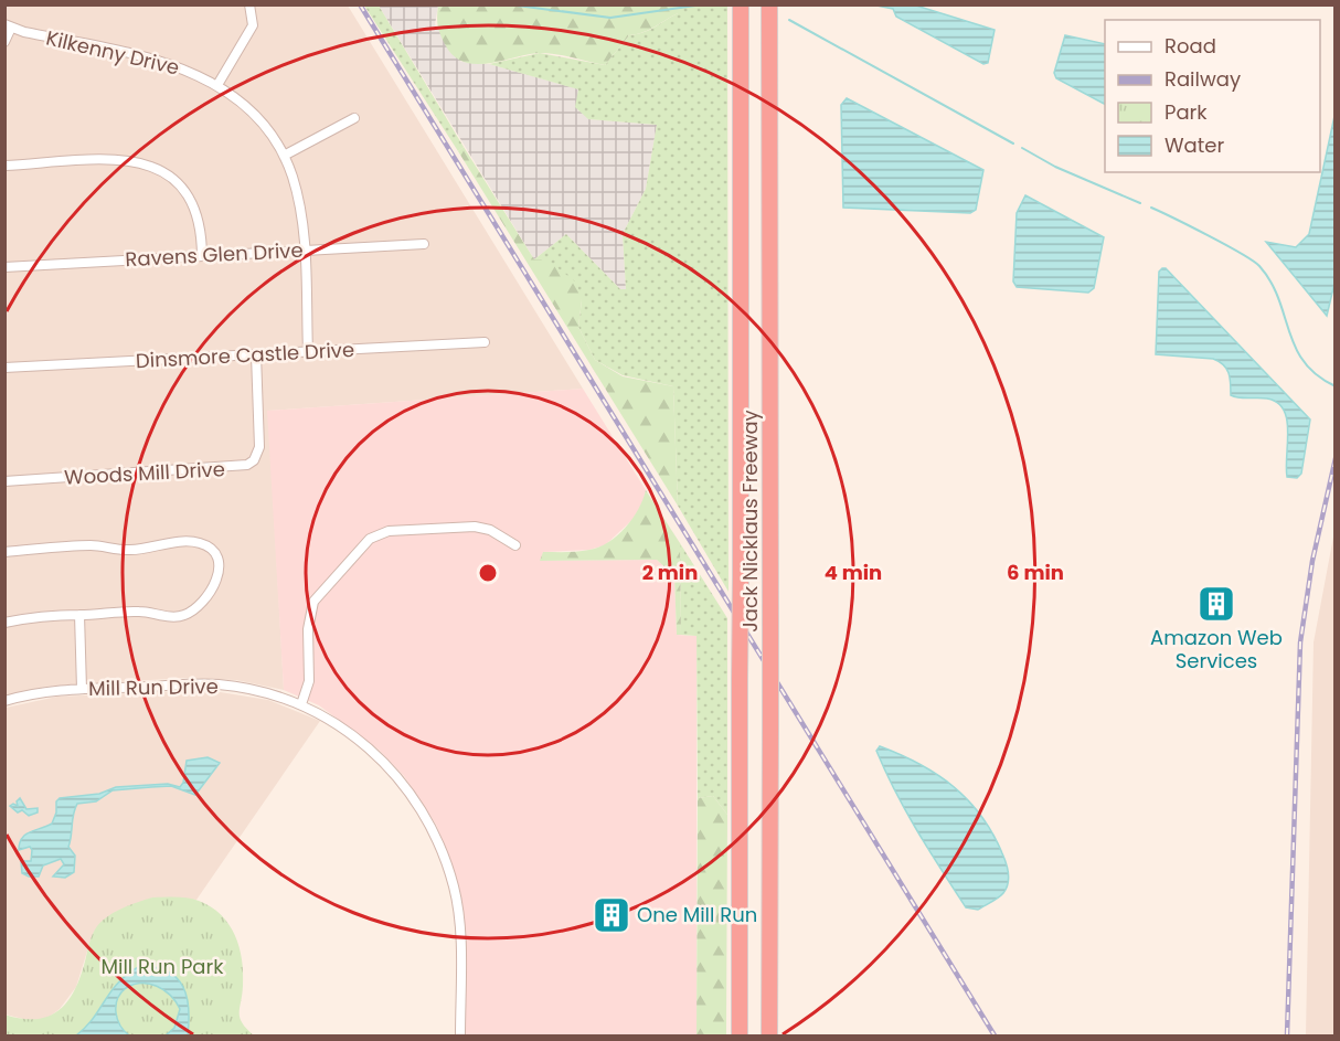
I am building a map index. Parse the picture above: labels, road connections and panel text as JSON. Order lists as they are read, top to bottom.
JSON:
{
  "streets": {
    "highway": ["Jack Nicklaus Freeway"],
    "street": [
      "Kilkenny Drive",
      "Ravens Glen Drive",
      "Dinsmore Castle Drive",
      "Woods Mill Drive",
      "Mill Run Drive"
    ]
  },
  "crossings": [
    ["Kilkenny Drive", "Ravens Glen Drive"],
    ["Kilkenny Drive", "Dinsmore Castle Drive"],
    ["Dinsmore Castle Drive", "Woods Mill Drive"]
  ],
  "parks": ["Mill Run Park"],
  "places": {
    "building": ["Amazon Web Services", "One Mill Run"]
  },
  "legend": [
    "Road",
    "Railway",
    "Park",
    "Water"
  ],
  "rings": ["2 min", "4 min", "6 min"]
}
